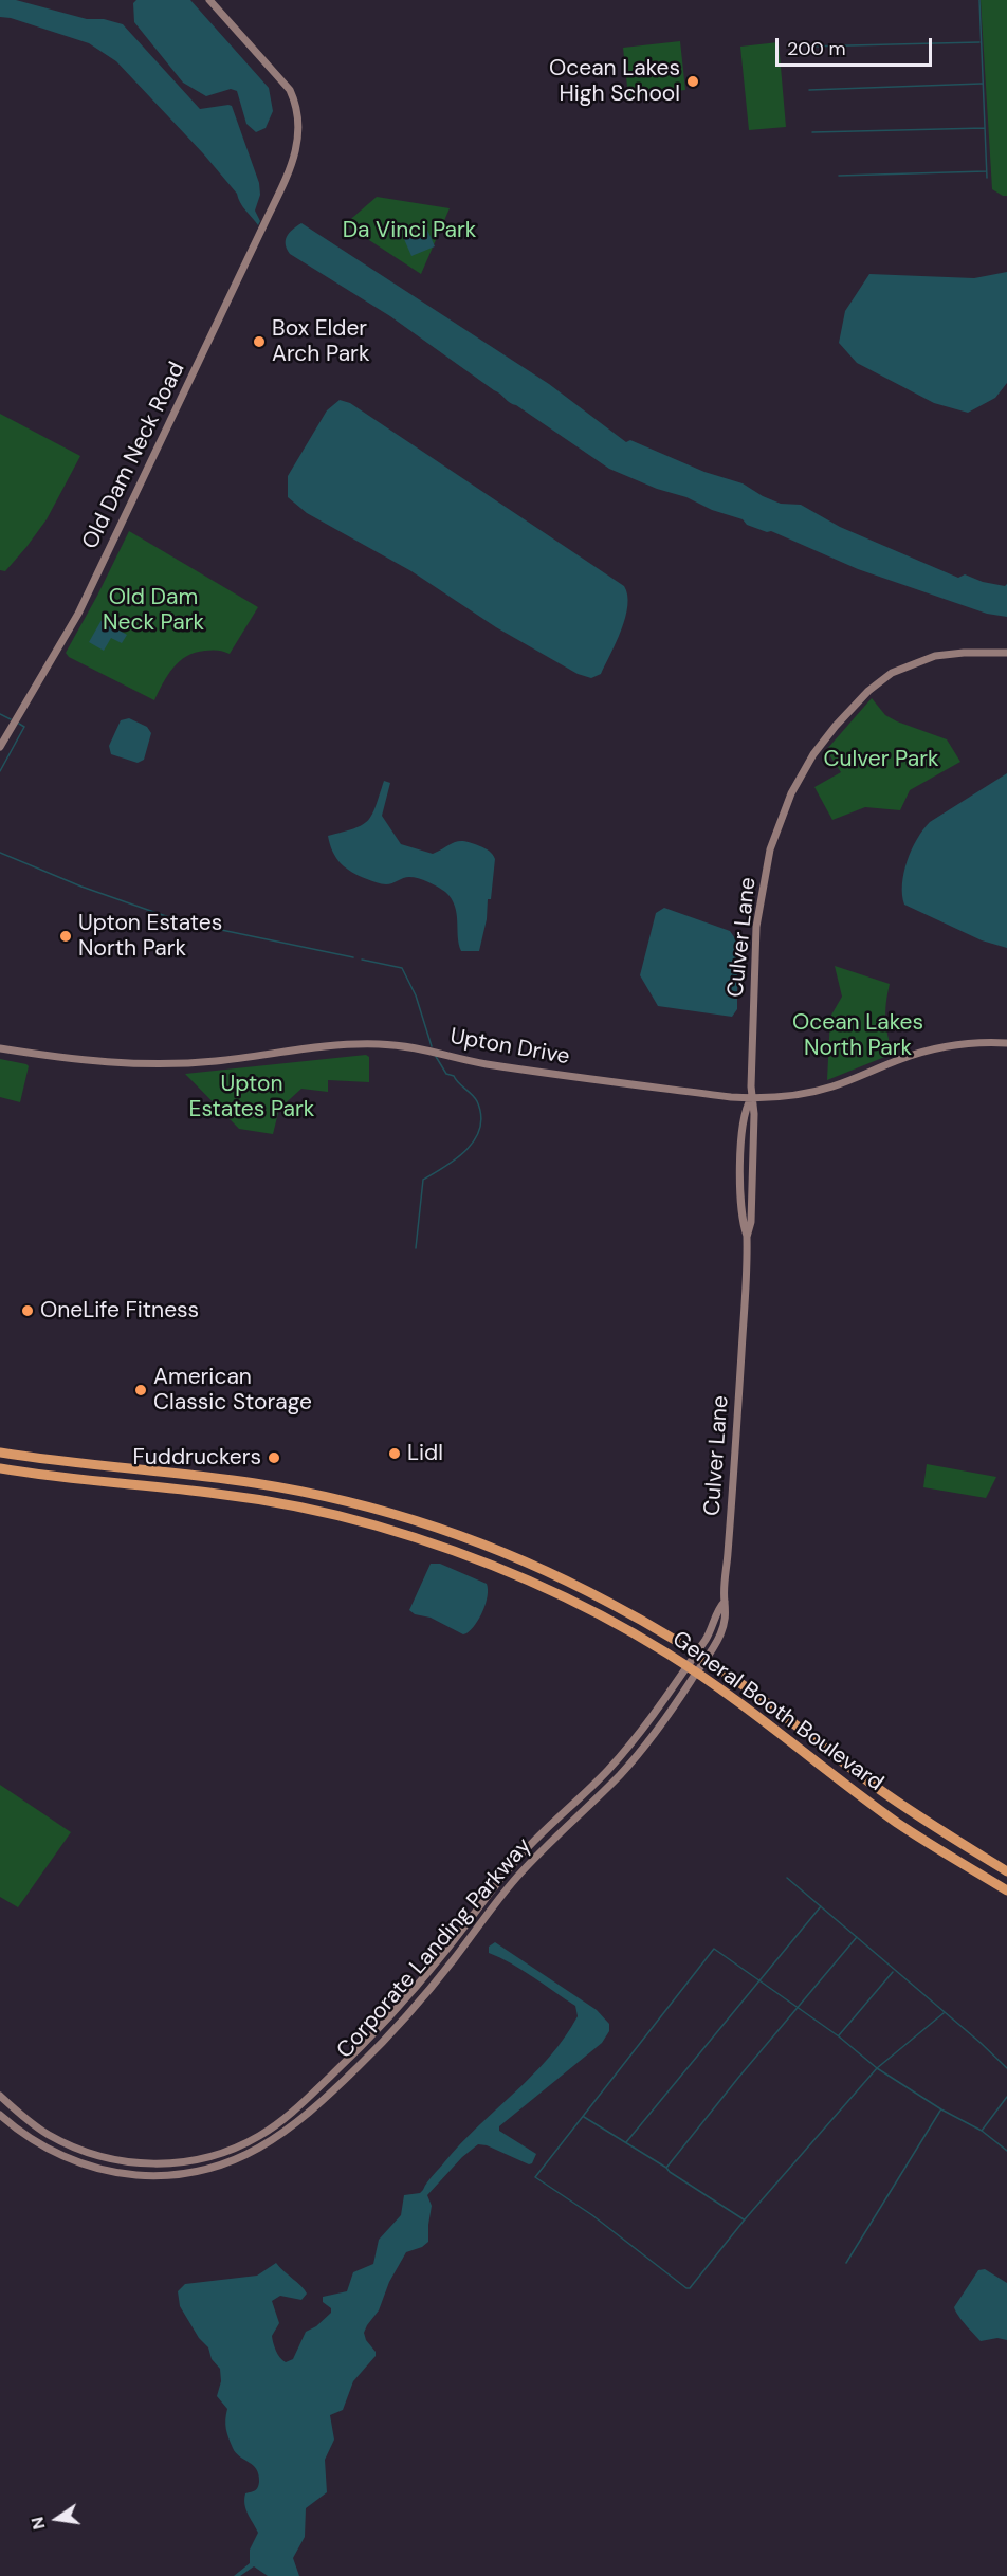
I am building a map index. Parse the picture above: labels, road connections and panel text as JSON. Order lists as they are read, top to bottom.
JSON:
{
  "streets": {
    "highway": ["General Booth Boulevard"],
    "street": [
      "Old Dam Neck Road",
      "Culver Lane",
      "Upton Drive",
      "Corporate Landing Parkway"
    ]
  },
  "crossings": [
    ["Culver Lane", "Upton Drive"],
    ["Culver Lane", "General Booth Boulevard"],
    ["Culver Lane", "Corporate Landing Parkway"],
    ["General Booth Boulevard", "Corporate Landing Parkway"]
  ],
  "parks": [
    "Da Vinci Park",
    "Old Dam Neck Park",
    "Culver Park",
    "Ocean Lakes North Park",
    "Upton Estates Park"
  ],
  "places": [
    "Ocean Lakes High School",
    "Box Elder Arch Park",
    "Upton Estates North Park",
    "OneLife Fitness",
    "American Classic Storage",
    "Lidl",
    "Fuddruckers"
  ],
  "scale_bar": "200 m",
  "north": "left"
}
